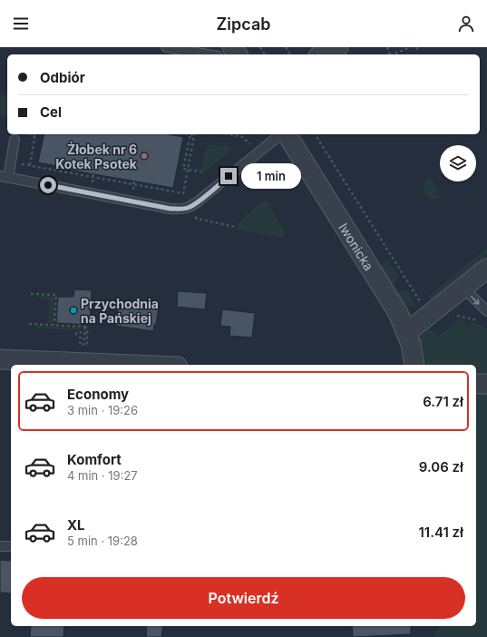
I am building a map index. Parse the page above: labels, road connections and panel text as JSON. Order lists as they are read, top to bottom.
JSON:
{
  "streets": {
    "street": ["Iwonicka"]
  },
  "places": ["Żłobek nr 6 Kotek Psotek", "Przychodnia na Pańskiej"],
  "page": {
    "header": "Zipcab",
    "banner": ["Odbiór", "Cel"],
    "bubble": "1 min",
    "list": [
      {
        "name": "Economy",
        "note": "3 min · 19:26",
        "value": "6.71 zł"
      },
      {
        "name": "Komfort",
        "note": "4 min · 19:27",
        "value": "9.06 zł"
      },
      {
        "name": "XL",
        "note": "5 min · 19:28",
        "value": "11.41 zł"
      }
    ],
    "buttons": "Potwierdź"
  }
}
